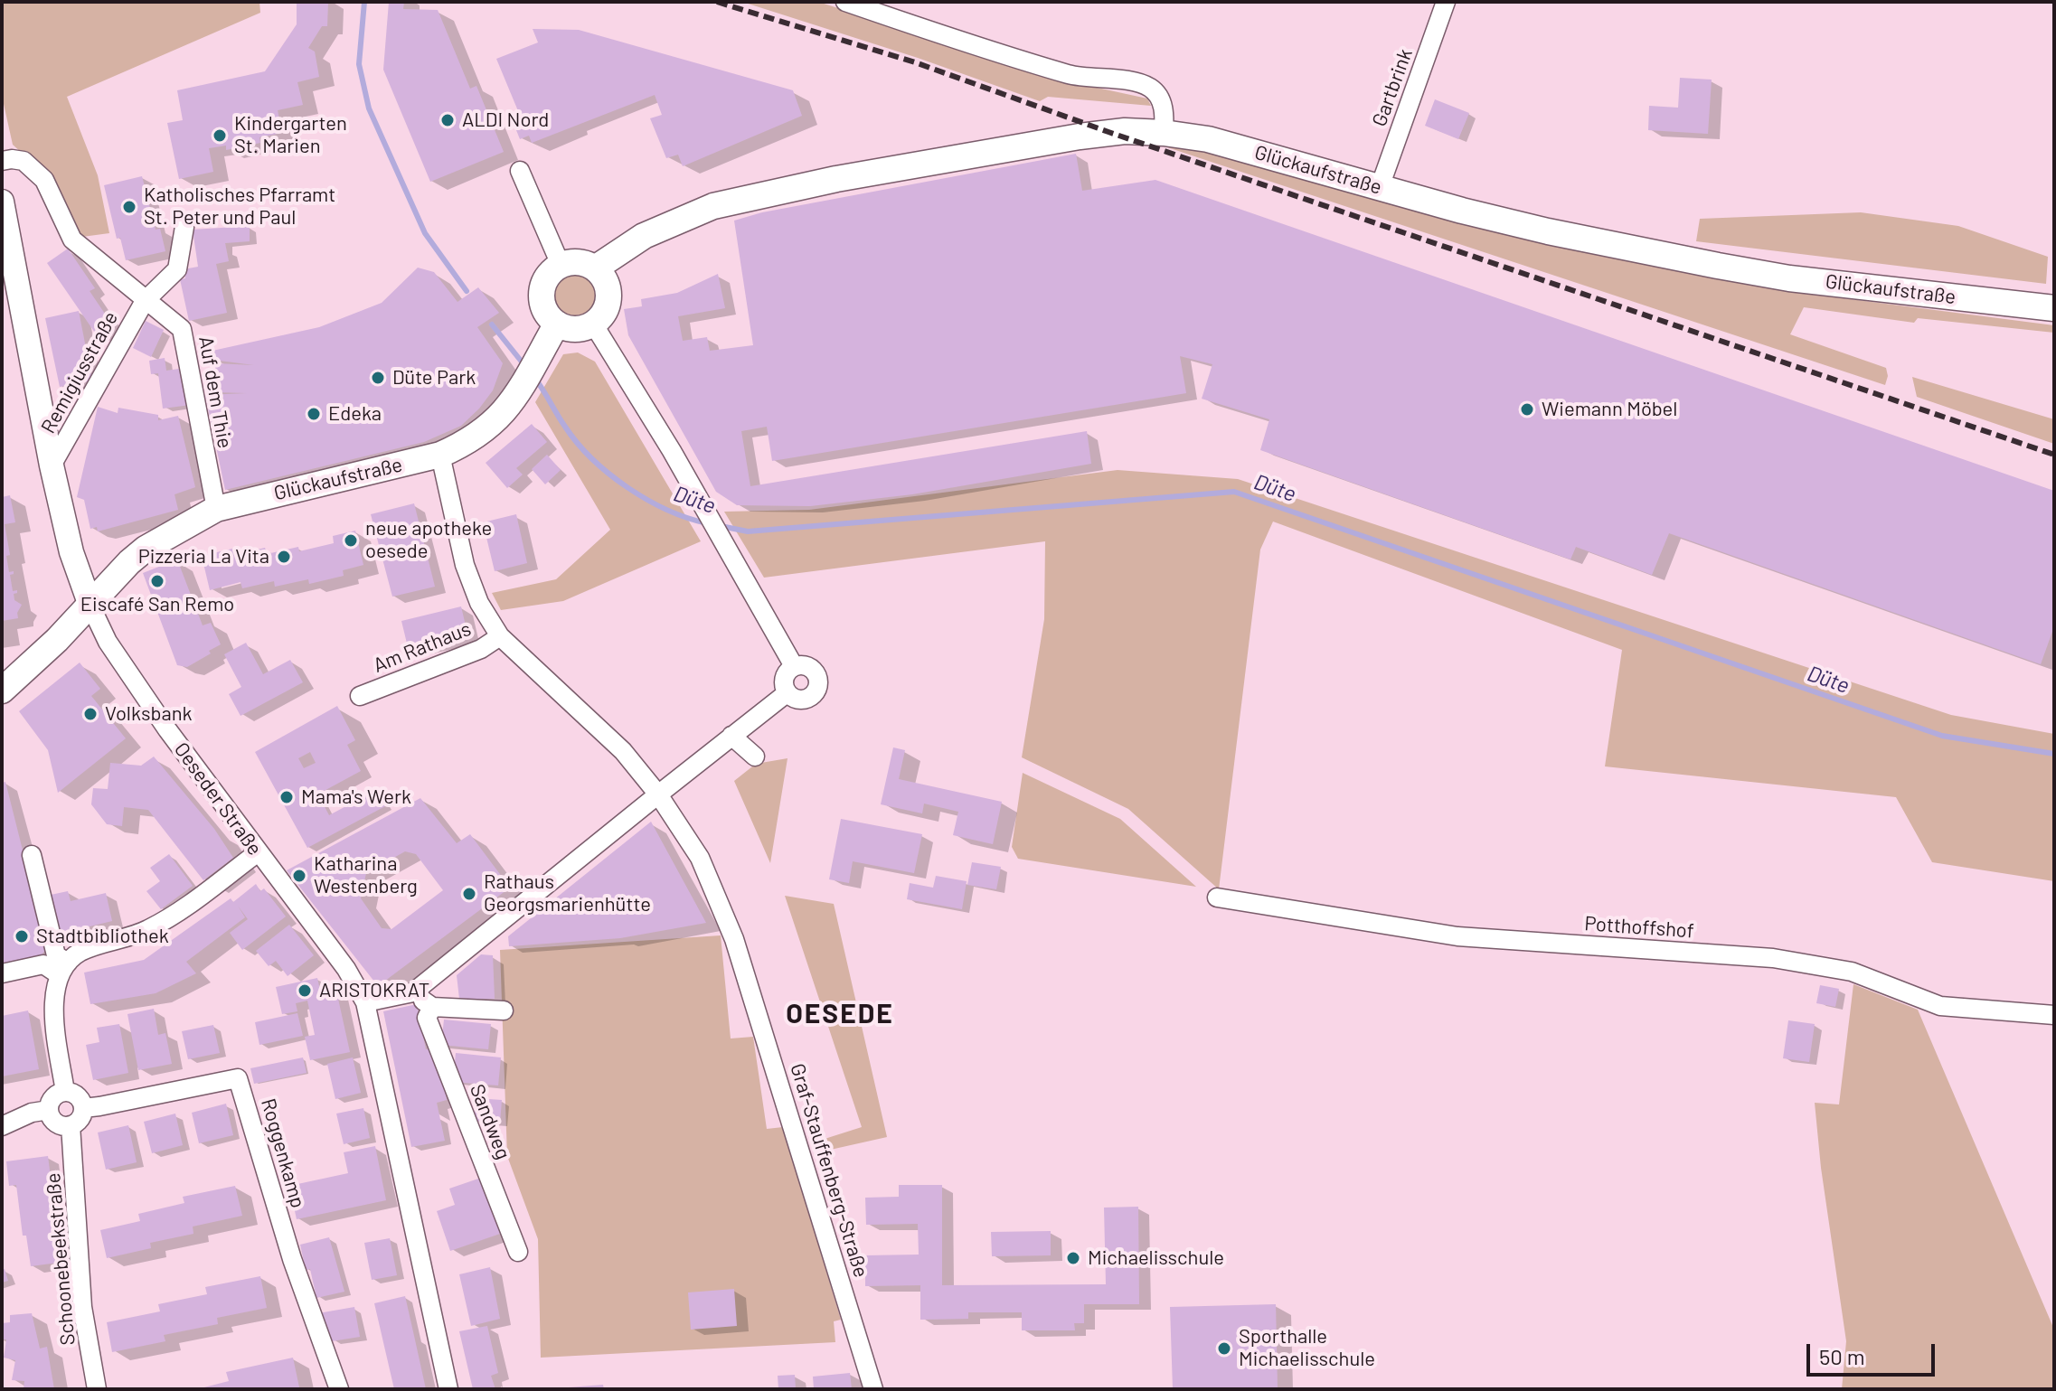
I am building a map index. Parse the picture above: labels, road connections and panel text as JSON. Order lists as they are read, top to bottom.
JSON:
{
  "streets": {
    "main road": ["Glückaufstraße"],
    "street": [
      "Gartbrink",
      "Remigiusstraße",
      "Auf dem Thie",
      "Am Rathaus",
      "Oeseder Straße",
      "Potthoffshof",
      "Sandweg",
      "Roggenkamp",
      "Graf-Stauffenberg-Straße",
      "Schoonebeekstraße"
    ]
  },
  "crossings": [
    ["Gartbrink", "Glückaufstraße"],
    ["Glückaufstraße", "Auf dem Thie"],
    ["Glückaufstraße", "Oeseder Straße"],
    ["Glückaufstraße", "Graf-Stauffenberg-Straße"],
    ["Remigiusstraße", "Auf dem Thie"],
    ["Remigiusstraße", "Oeseder Straße"],
    ["Am Rathaus", "Graf-Stauffenberg-Straße"],
    ["Roggenkamp", "Schoonebeekstraße"]
  ],
  "districts": ["OESEDE"],
  "water": ["Düte"],
  "places": [
    "ALDI Nord",
    "Kindergarten St. Marien",
    "Katholisches Pfarramt St. Peter und Paul",
    "Düte Park",
    "Wiemann Möbel",
    "Edeka",
    "neue apotheke oesede",
    "Pizzeria La Vita",
    "Eiscafé San Remo",
    "Volksbank",
    "Mama's Werk",
    "Katharina Westenberg",
    "Rathaus Georgsmarienhütte",
    "Stadtbibliothek",
    "ARISTOKRAT",
    "Michaelisschule",
    "Sporthalle Michaelisschule"
  ],
  "scale_bar": "50 m"
}
